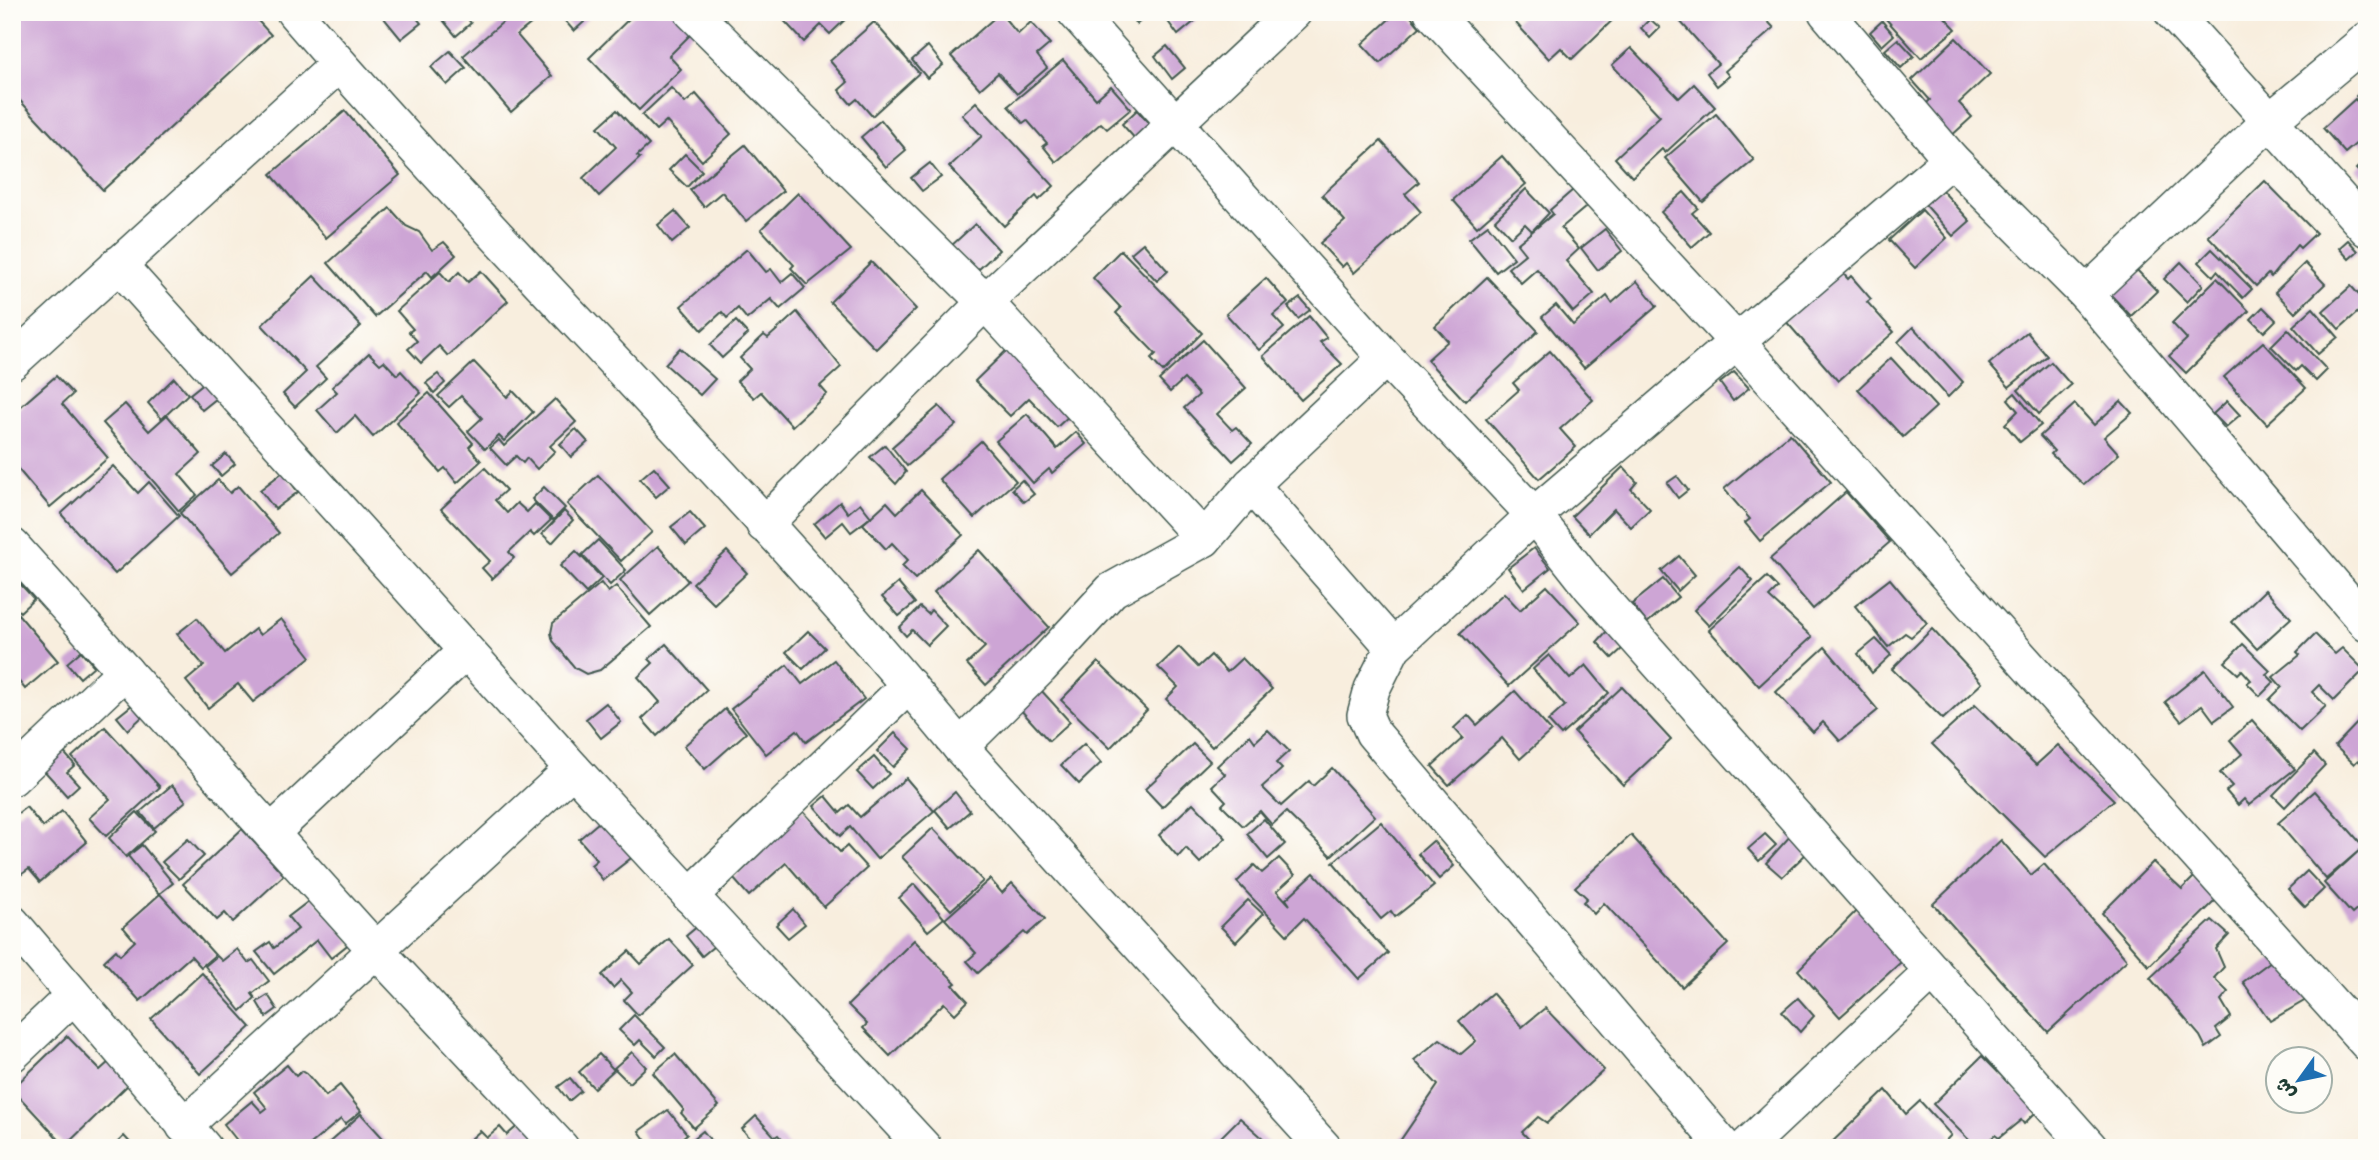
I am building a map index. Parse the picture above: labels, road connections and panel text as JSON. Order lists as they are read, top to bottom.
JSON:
{
  "north": "bottom left"
}
